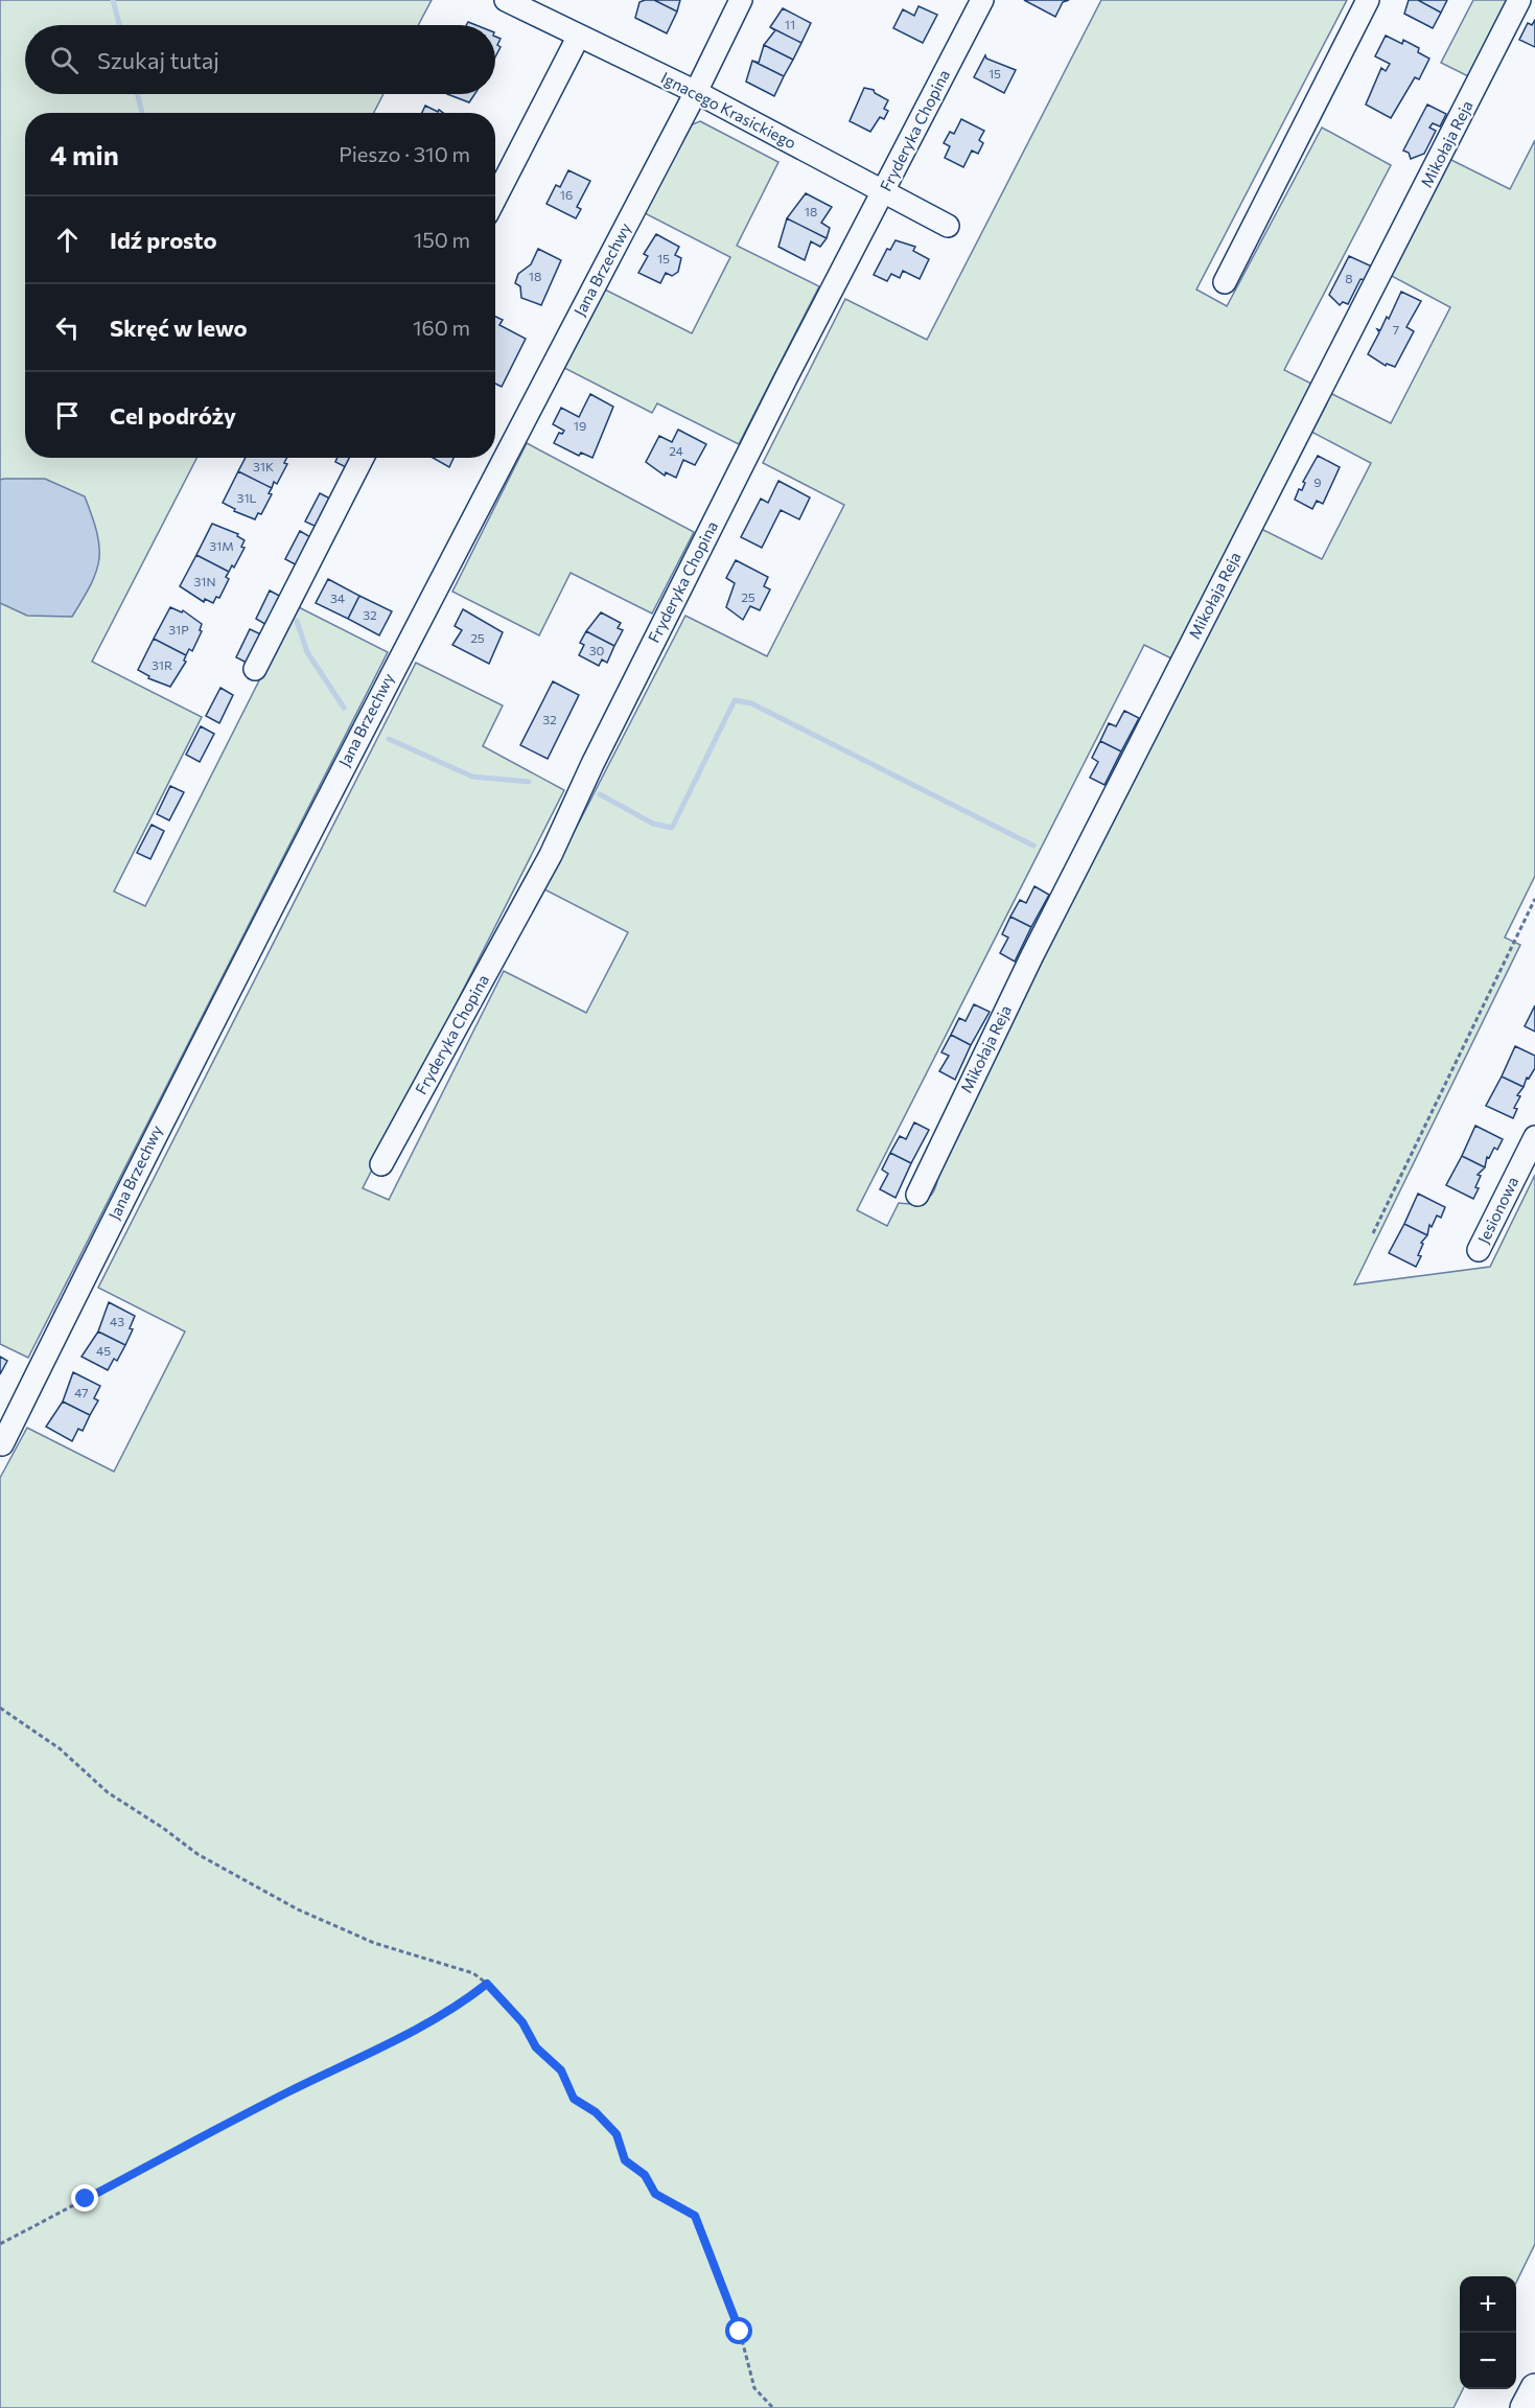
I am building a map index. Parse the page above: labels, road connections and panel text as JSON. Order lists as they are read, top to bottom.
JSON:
{
  "streets": {
    "street": [
      "Ignacego Krasickiego",
      "Fryderyka Chopina",
      "Mikołaja Reja",
      "Jana Brzechwy",
      "Jesionowa"
    ]
  },
  "crossings": [
    ["Ignacego Krasickiego", "Fryderyka Chopina"],
    ["Ignacego Krasickiego", "Jana Brzechwy"]
  ],
  "house_numbers": [
    "11",
    "15",
    "16",
    "18",
    "15",
    "18",
    "8",
    "7",
    "19",
    "24",
    "31K",
    "9",
    "31L",
    "31M",
    "31N",
    "25",
    "34",
    "32",
    "31P",
    "25",
    "30",
    "31R",
    "32",
    "43",
    "45",
    "47"
  ],
  "page": {
    "search": "Szukaj tutaj",
    "heading": ["4 min", "Pieszo · 310 m"],
    "list": [
      ["Idź prosto", "150 m"],
      ["Skręć w lewo", "160 m"],
      "Cel podróży"
    ],
    "map_buttons": ["+", "−"]
  }
}
